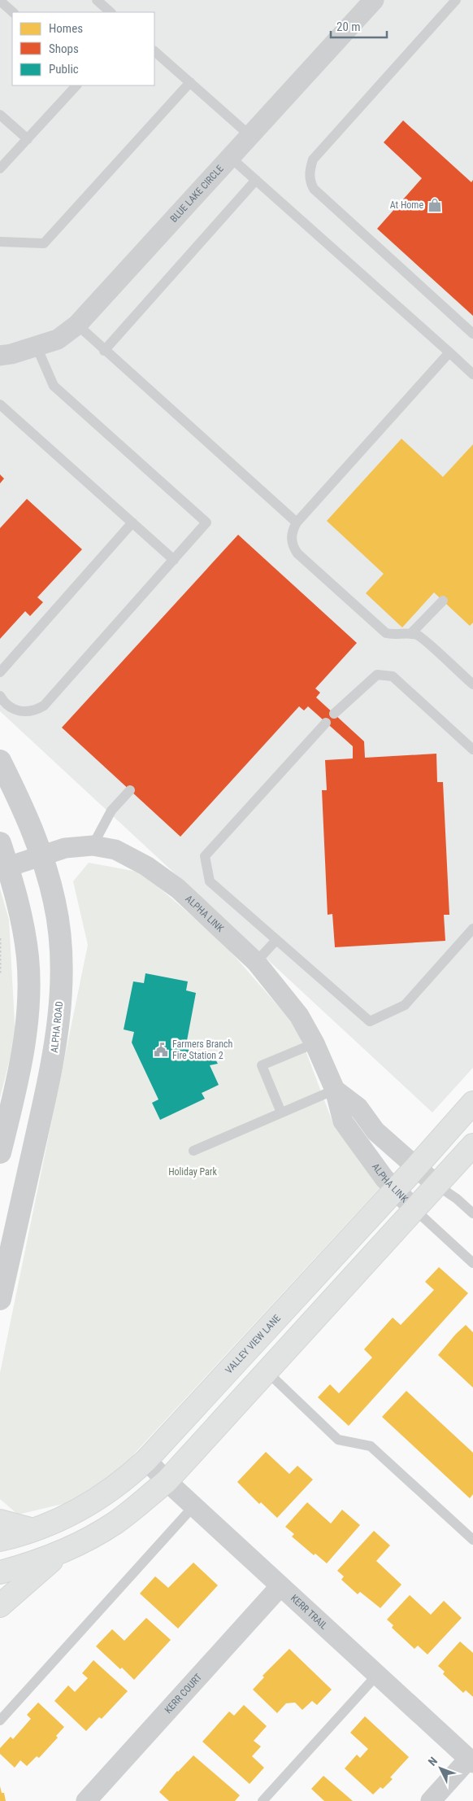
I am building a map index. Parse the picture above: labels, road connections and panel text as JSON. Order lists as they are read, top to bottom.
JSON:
{
  "streets": {
    "main road": ["VALLEY VIEW LANE"],
    "street": [
      "BLUE LAKE CIRCLE",
      "ALPHA LINK",
      "ALPHA ROAD",
      "KERR TRAIL",
      "KERR COURT"
    ]
  },
  "crossings": [
    ["ALPHA LINK", "ALPHA ROAD"],
    ["ALPHA LINK", "VALLEY VIEW LANE"],
    ["VALLEY VIEW LANE", "KERR TRAIL"],
    ["KERR TRAIL", "KERR COURT"]
  ],
  "parks": ["Holiday Park"],
  "places": {
    "shop": ["At Home"],
    "public building": ["Farmers Branch Fire Station 2"]
  },
  "legend": ["Homes", "Shops", "Public"],
  "scale_bar": "20 m",
  "north": "top left"
}
